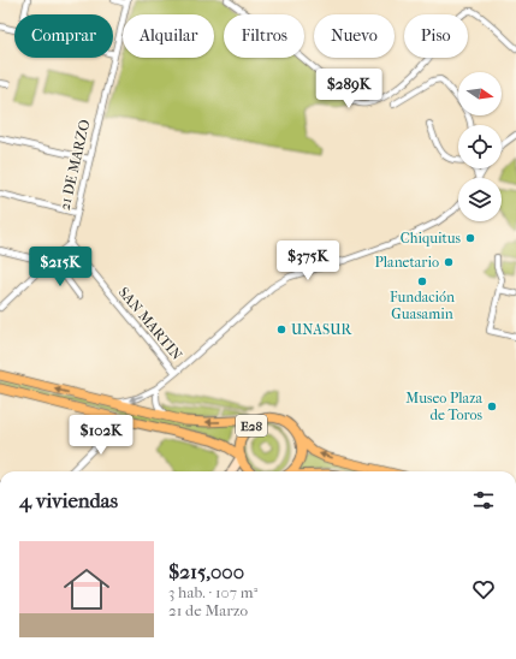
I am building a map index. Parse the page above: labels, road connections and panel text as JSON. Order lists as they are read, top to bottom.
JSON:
{
  "streets": {
    "main road": ["E28"],
    "street": ["21 DE MARZO", "SAN MARTIN"]
  },
  "crossings": [
    ["21 DE MARZO", "SAN MARTIN"]
  ],
  "places": [
    "Chiquitus",
    "Planetario",
    "Fundación Guasamin",
    "UNASUR",
    "Museo Plaza de Toros"
  ],
  "north": "right",
  "page": {
    "chip": [
      "Comprar",
      "Alquilar",
      "Filtros",
      "Nuevo",
      "Piso"
    ],
    "price": [
      "$289K",
      "$375K",
      "$215K",
      "$102K"
    ],
    "heading": "4 viviendas",
    "list": [
      {
        "name": "$215,000",
        "note": "3 hab. · 107 m² · 21 de Marzo"
      }
    ]
  }
}
